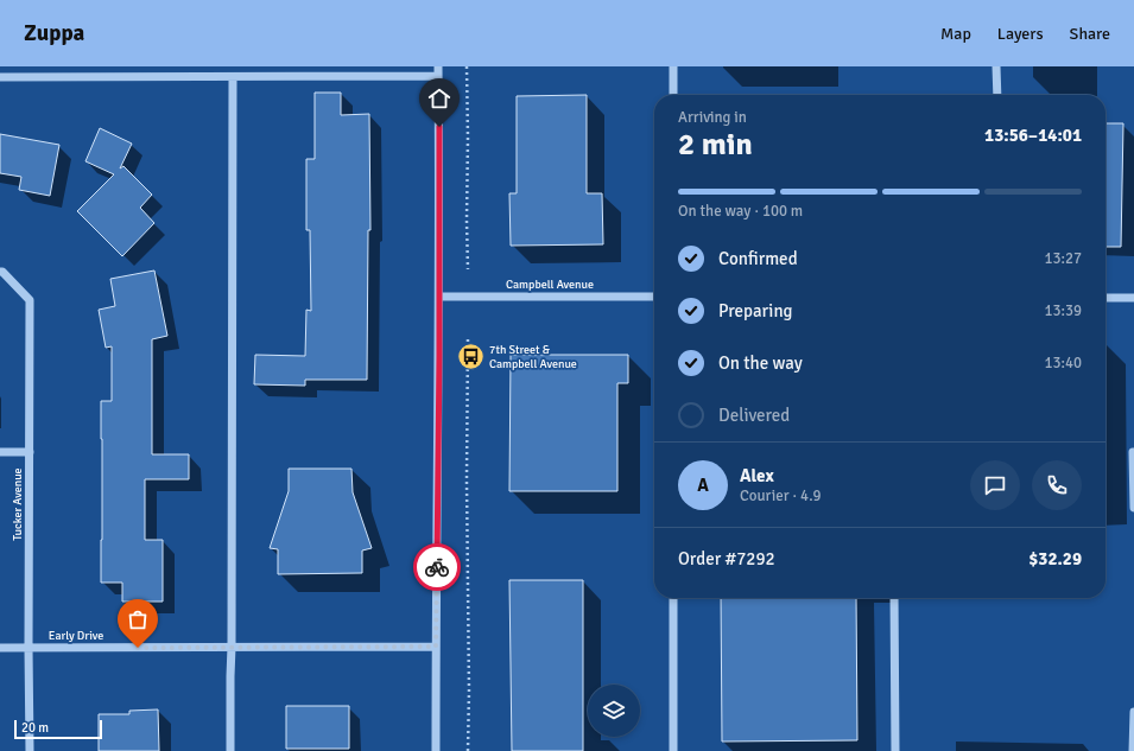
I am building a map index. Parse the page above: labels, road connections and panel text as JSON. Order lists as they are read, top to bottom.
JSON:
{
  "streets": {
    "street": ["Campbell Avenue", "Tucker Avenue", "Early Drive"]
  },
  "crossings": [
    ["Tucker Avenue", "Early Drive"]
  ],
  "places": {
    "bus stop": ["7th Street & Campbell Avenue"]
  },
  "scale_bar": "20 m",
  "page": {
    "header": "Zuppa",
    "nav": ["Map", "Layers", "Share"],
    "heading": ["2 min", "Arriving in", "13:56–14:01"],
    "panel": [
      "Alex",
      "Courier · 4.9",
      "Order #7292",
      "$32.29"
    ],
    "bar": "On the way · 100 m",
    "list": [
      ["Confirmed", "13:27"],
      ["Preparing", "13:39"],
      ["On the way", "13:40"],
      "Delivered"
    ],
    "round": "A",
    "scale": "20 m"
  }
}
